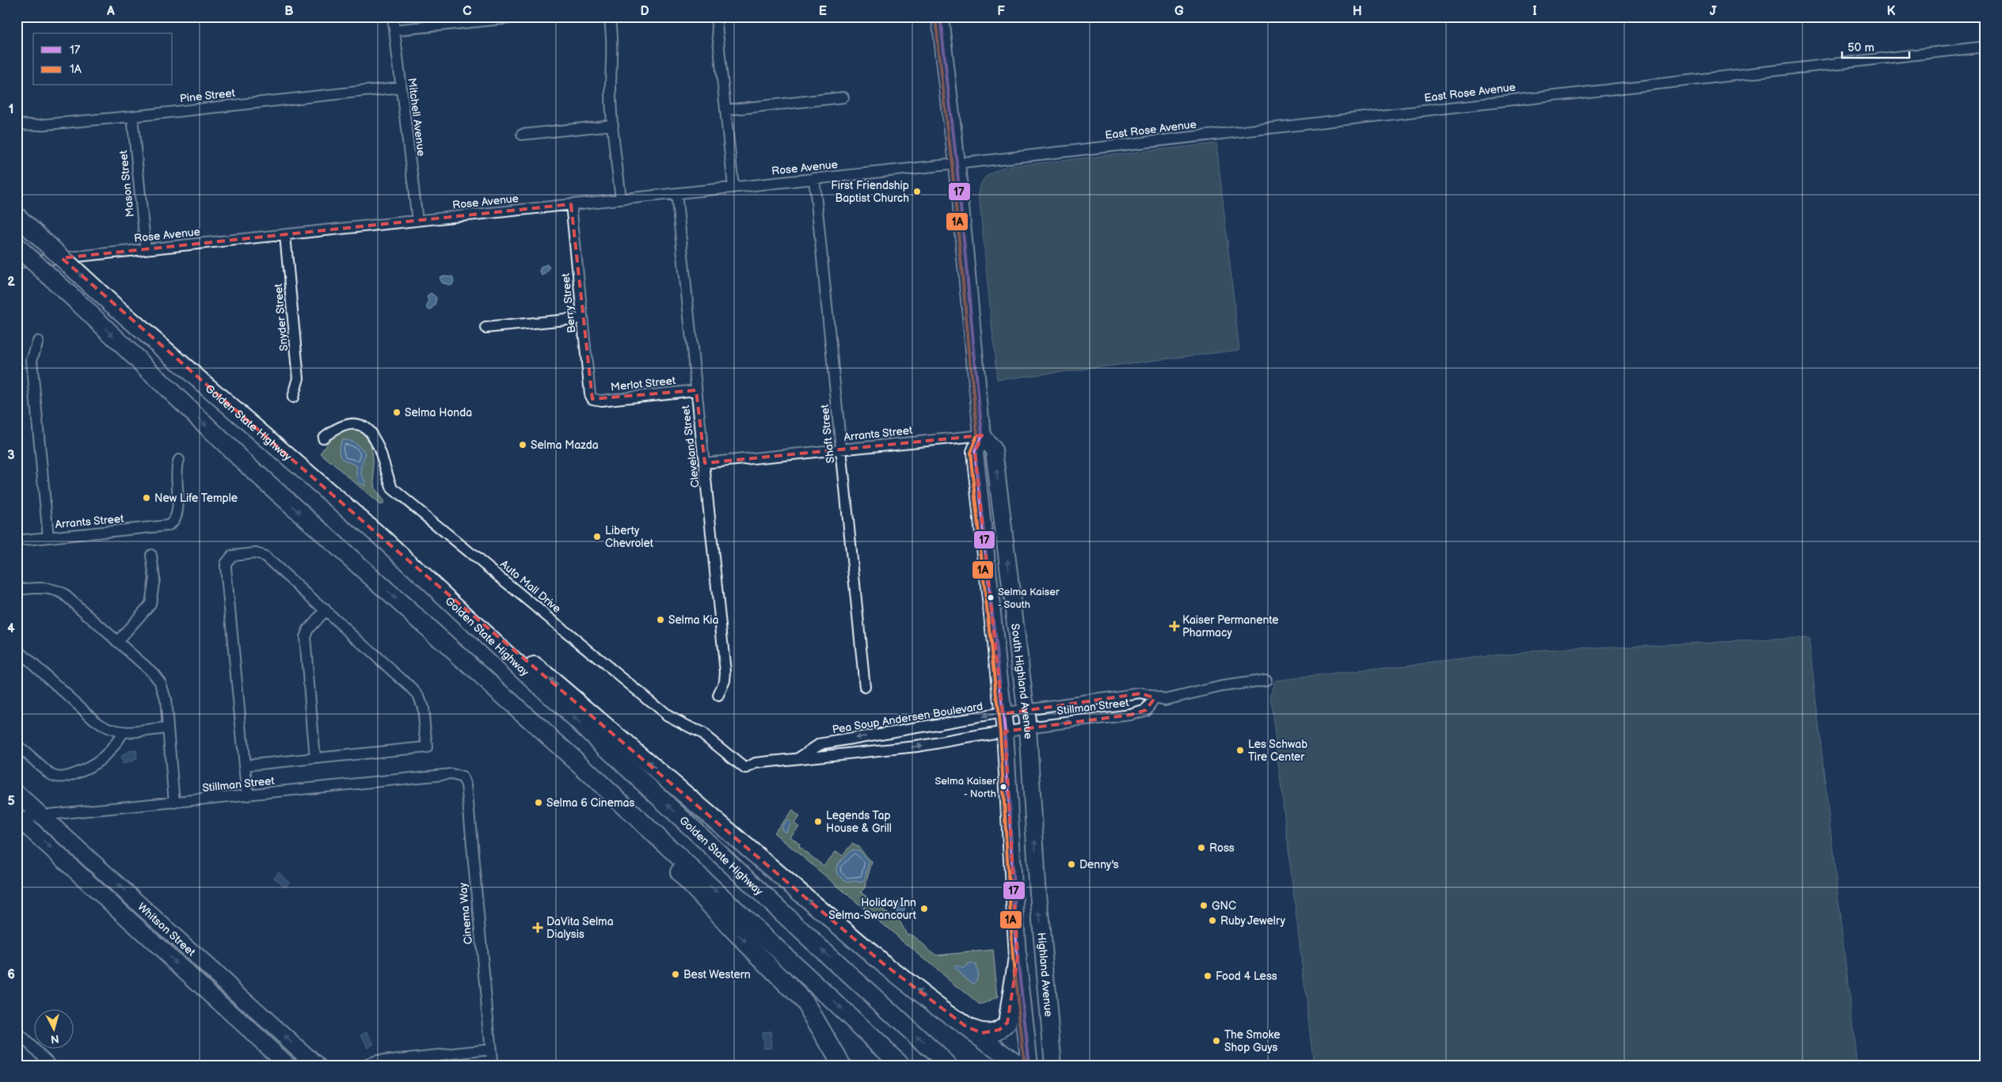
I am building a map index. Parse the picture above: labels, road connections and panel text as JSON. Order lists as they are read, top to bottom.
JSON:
{
  "streets": {
    "highway": ["Golden State Highway"],
    "main road": ["South Highland Avenue", "Whitson Street", "Highland Avenue"],
    "street": [
      "East Rose Avenue",
      "Pine Street",
      "Mitchell Avenue",
      "Rose Avenue",
      "Mason Street",
      "Berry Street",
      "Snyder Street",
      "Merlot Street",
      "Shaft Street",
      "Arrants Street",
      "Cleveland Street",
      "Auto Mall Drive",
      "Stillman Street",
      "Pea Soup Andersen Boulevard",
      "Cinema Way"
    ]
  },
  "crossings": [
    ["East Rose Avenue", "Rose Avenue"],
    ["East Rose Avenue", "South Highland Avenue"],
    ["Pine Street", "Mitchell Avenue"],
    ["Pine Street", "Mason Street"],
    ["Mitchell Avenue", "Rose Avenue"],
    ["Rose Avenue", "Mason Street"],
    ["Rose Avenue", "Berry Street"],
    ["Rose Avenue", "Snyder Street"],
    ["Rose Avenue", "Shaft Street"],
    ["Rose Avenue", "Cleveland Street"],
    ["Rose Avenue", "South Highland Avenue"],
    ["Berry Street", "Merlot Street"],
    ["Merlot Street", "Cleveland Street"],
    ["Shaft Street", "Arrants Street"],
    ["Arrants Street", "Cleveland Street"],
    ["Arrants Street", "South Highland Avenue"],
    ["Auto Mall Drive", "Pea Soup Andersen Boulevard"],
    ["South Highland Avenue", "Stillman Street"],
    ["South Highland Avenue", "Pea Soup Andersen Boulevard"],
    ["South Highland Avenue", "Highland Avenue"],
    ["Stillman Street", "Pea Soup Andersen Boulevard"],
    ["Stillman Street", "Cinema Way"],
    ["Stillman Street", "Whitson Street"]
  ],
  "places": {
    "other": [
      "First Friendship Baptist Church",
      "Selma Honda",
      "Selma Mazda",
      "New Life Temple",
      "Liberty Chevrolet",
      "Selma Kaiser - South",
      "Selma Kia",
      "Les Schwab Tire Center",
      "Selma Kaiser - North",
      "Selma 6 Cinemas",
      "Legends Tap House & Grill",
      "Ross",
      "Denny's",
      "GNC",
      "Holiday Inn Selma-Swancourt",
      "Ruby Jewelry",
      "Best Western",
      "Food 4 Less",
      "The Smoke Shop Guys"
    ],
    "health": ["Kaiser Permanente Pharmacy", "DaVita Selma Dialysis"]
  },
  "lines": ["transit line 17", "transit line 1A"],
  "legend": ["17", "1A"],
  "scale_bar": "50 m",
  "north": "bottom",
  "grid": {
    "columns": [
      "A",
      "B",
      "C",
      "D",
      "E",
      "F",
      "G",
      "H",
      "I",
      "J",
      "K"
    ],
    "rows": [
      "1",
      "2",
      "3",
      "4",
      "5",
      "6"
    ]
  }
}
